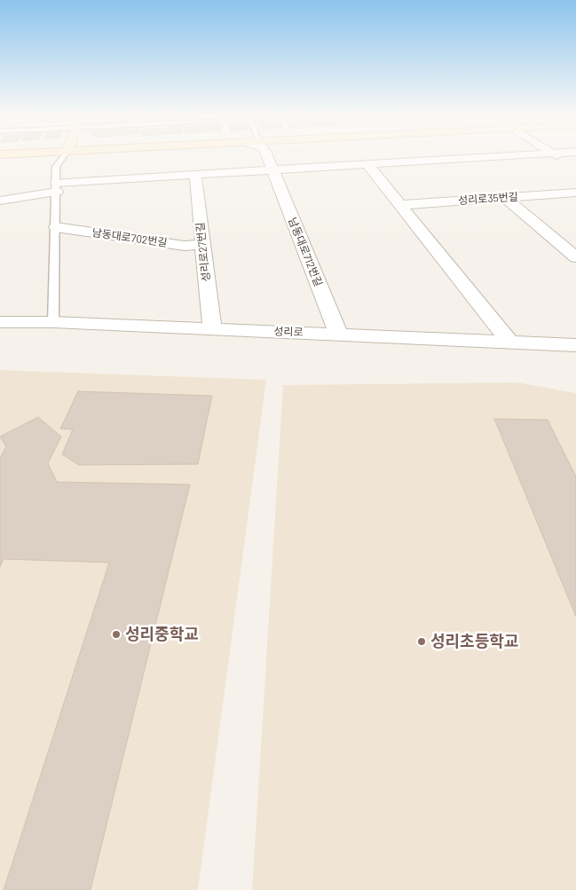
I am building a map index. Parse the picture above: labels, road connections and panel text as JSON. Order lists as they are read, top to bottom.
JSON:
{
  "streets": {
    "street": [
      "성리로35번길",
      "남동대로702번길",
      "성리로27번길",
      "남동대로712번길",
      "성리로"
    ]
  },
  "crossings": [
    ["남동대로702번길", "성리로27번길"],
    ["성리로27번길", "성리로"],
    ["남동대로712번길", "성리로"]
  ],
  "places": ["성리중학교", "성리초등학교"]
}
